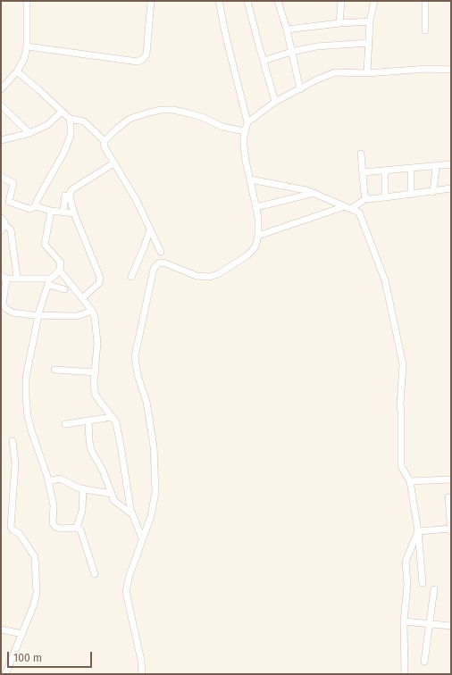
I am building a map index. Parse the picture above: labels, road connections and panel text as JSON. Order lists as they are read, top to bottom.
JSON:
{
  "scale_bar": "100 m"
}
